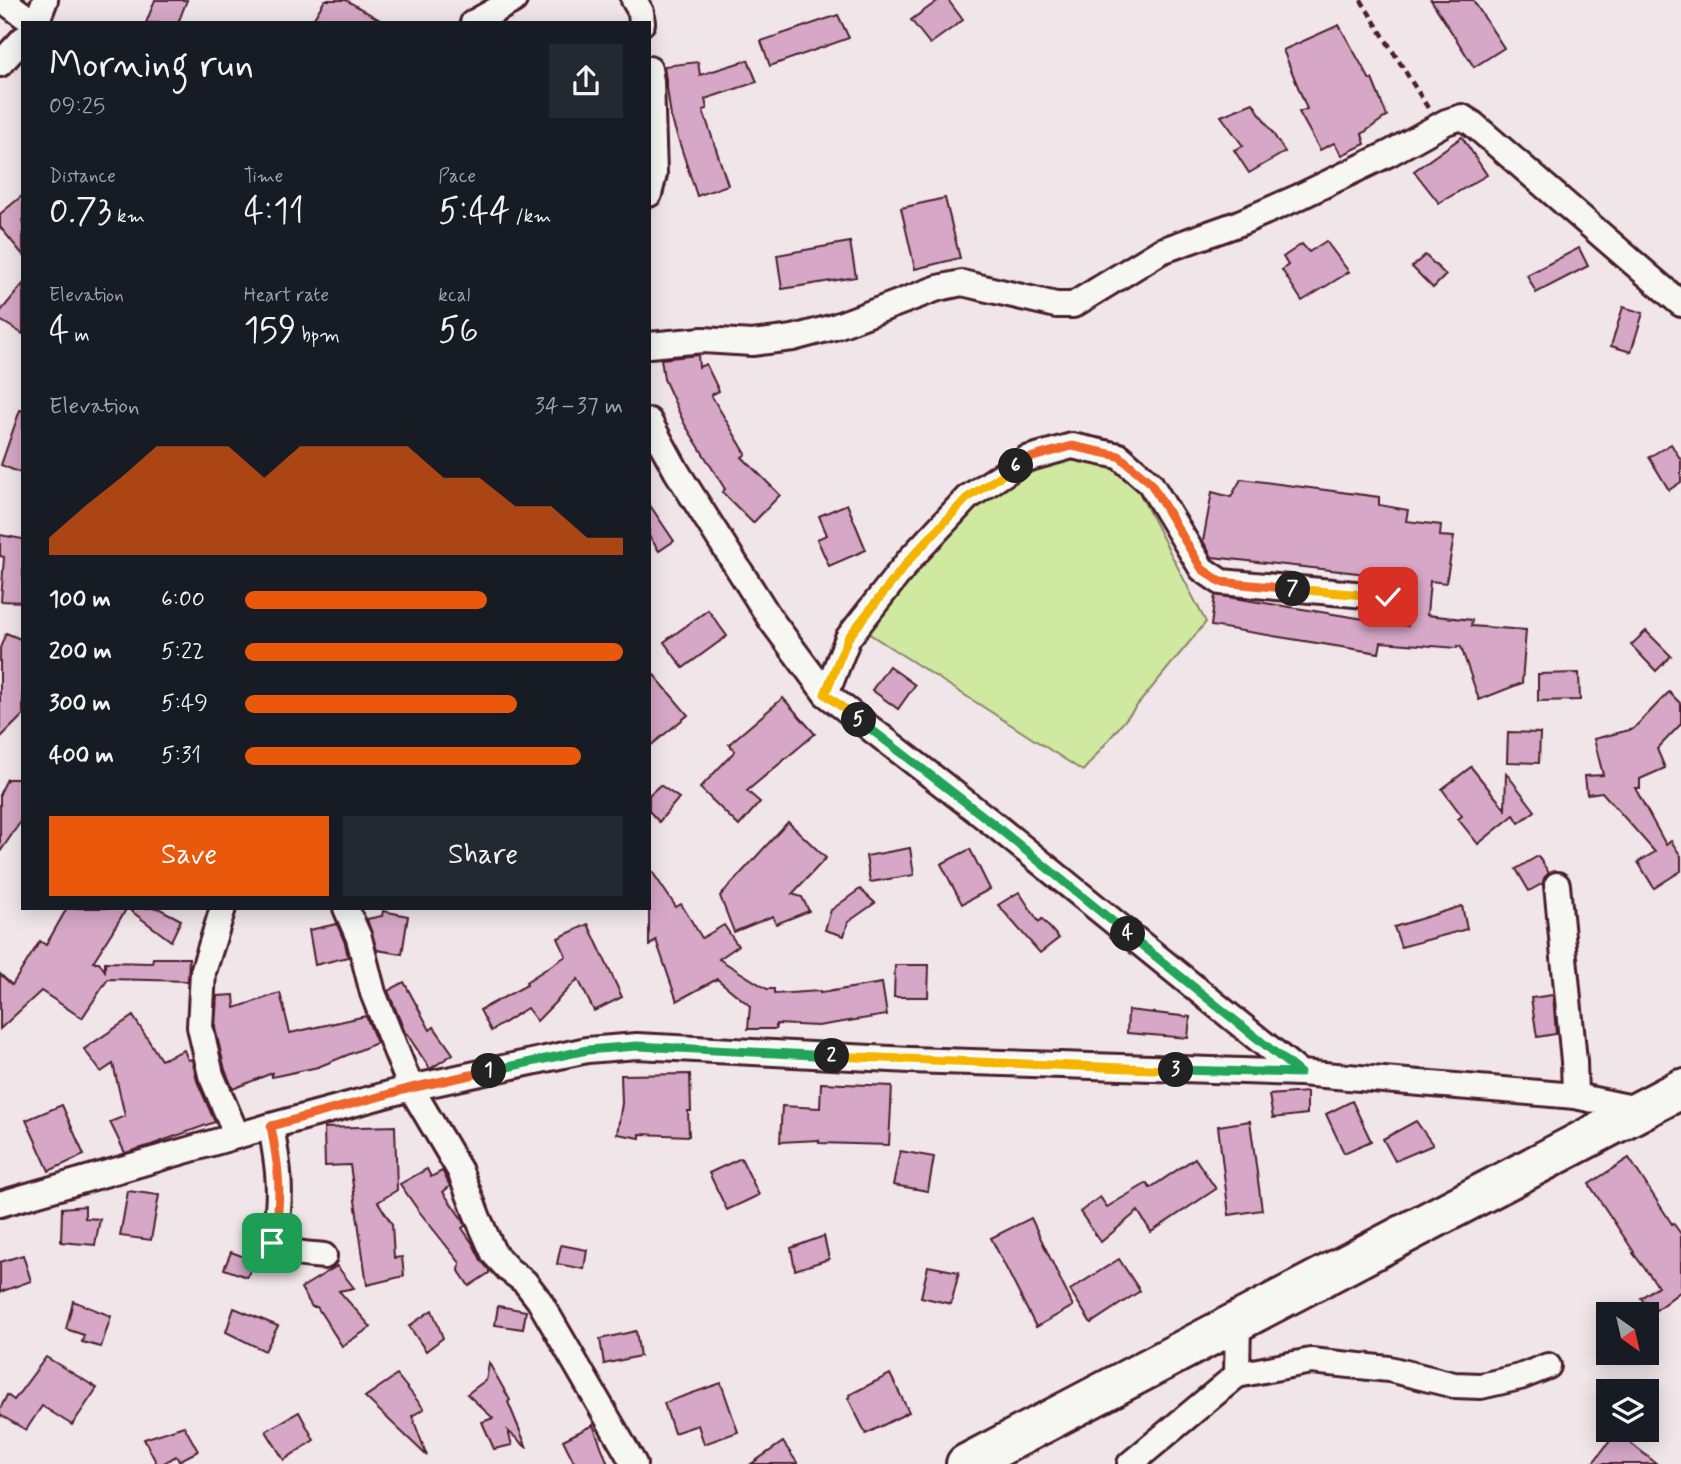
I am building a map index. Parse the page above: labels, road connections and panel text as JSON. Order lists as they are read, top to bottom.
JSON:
{
  "north": "bottom right",
  "page": {
    "heading": ["Morning run", "09:25"],
    "stats": [
      ["Distance", "0.73 km"],
      ["Time", "4:11"],
      ["Pace", "5:44 /km"],
      ["Elevation", "4 m"],
      ["Heart rate", "159 bpm"],
      ["kcal", "56"]
    ],
    "chart": ["Elevation", "34–37 m"],
    "pins": [
      "6",
      "7",
      "5",
      "4",
      "2",
      "3",
      "1"
    ],
    "list": [
      {
        "name": "100 m",
        "note": "6:00"
      },
      {
        "name": "200 m",
        "note": "5:22"
      },
      {
        "name": "300 m",
        "note": "5:49"
      },
      {
        "name": "400 m",
        "note": "5:31"
      }
    ],
    "buttons": ["Save", "Share"]
  }
}
